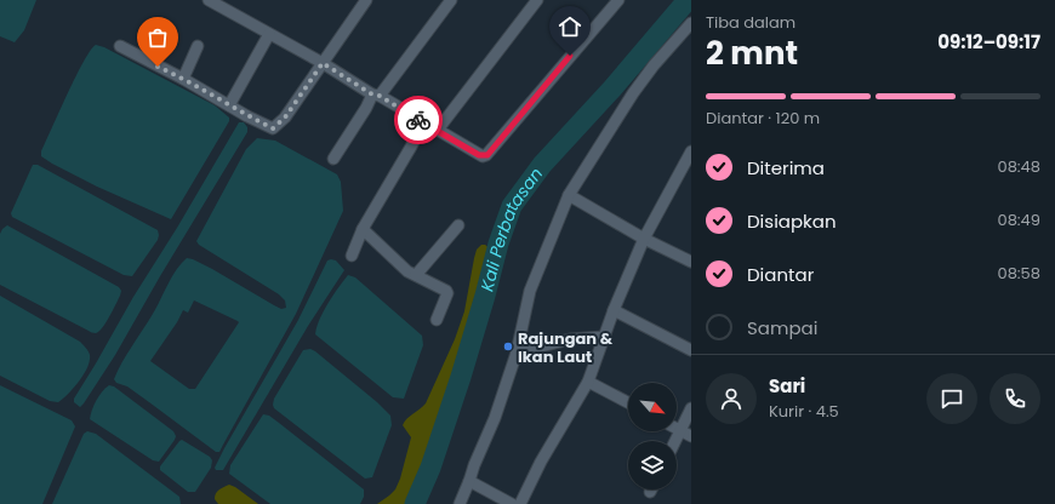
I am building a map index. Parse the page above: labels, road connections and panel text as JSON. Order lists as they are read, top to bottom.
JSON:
{
  "water": ["Kali Perbatasan"],
  "places": ["Rajungan & Ikan Laut"],
  "north": "bottom right",
  "page": {
    "heading": ["2 mnt", "Tiba dalam", "09:12–09:17"],
    "panel": ["Sari", "Kurir · 4.5"],
    "bar": "Diantar · 120 m",
    "list": [
      ["Diterima", "08:48"],
      ["Disiapkan", "08:49"],
      ["Diantar", "08:58"],
      "Sampai"
    ]
  }
}
